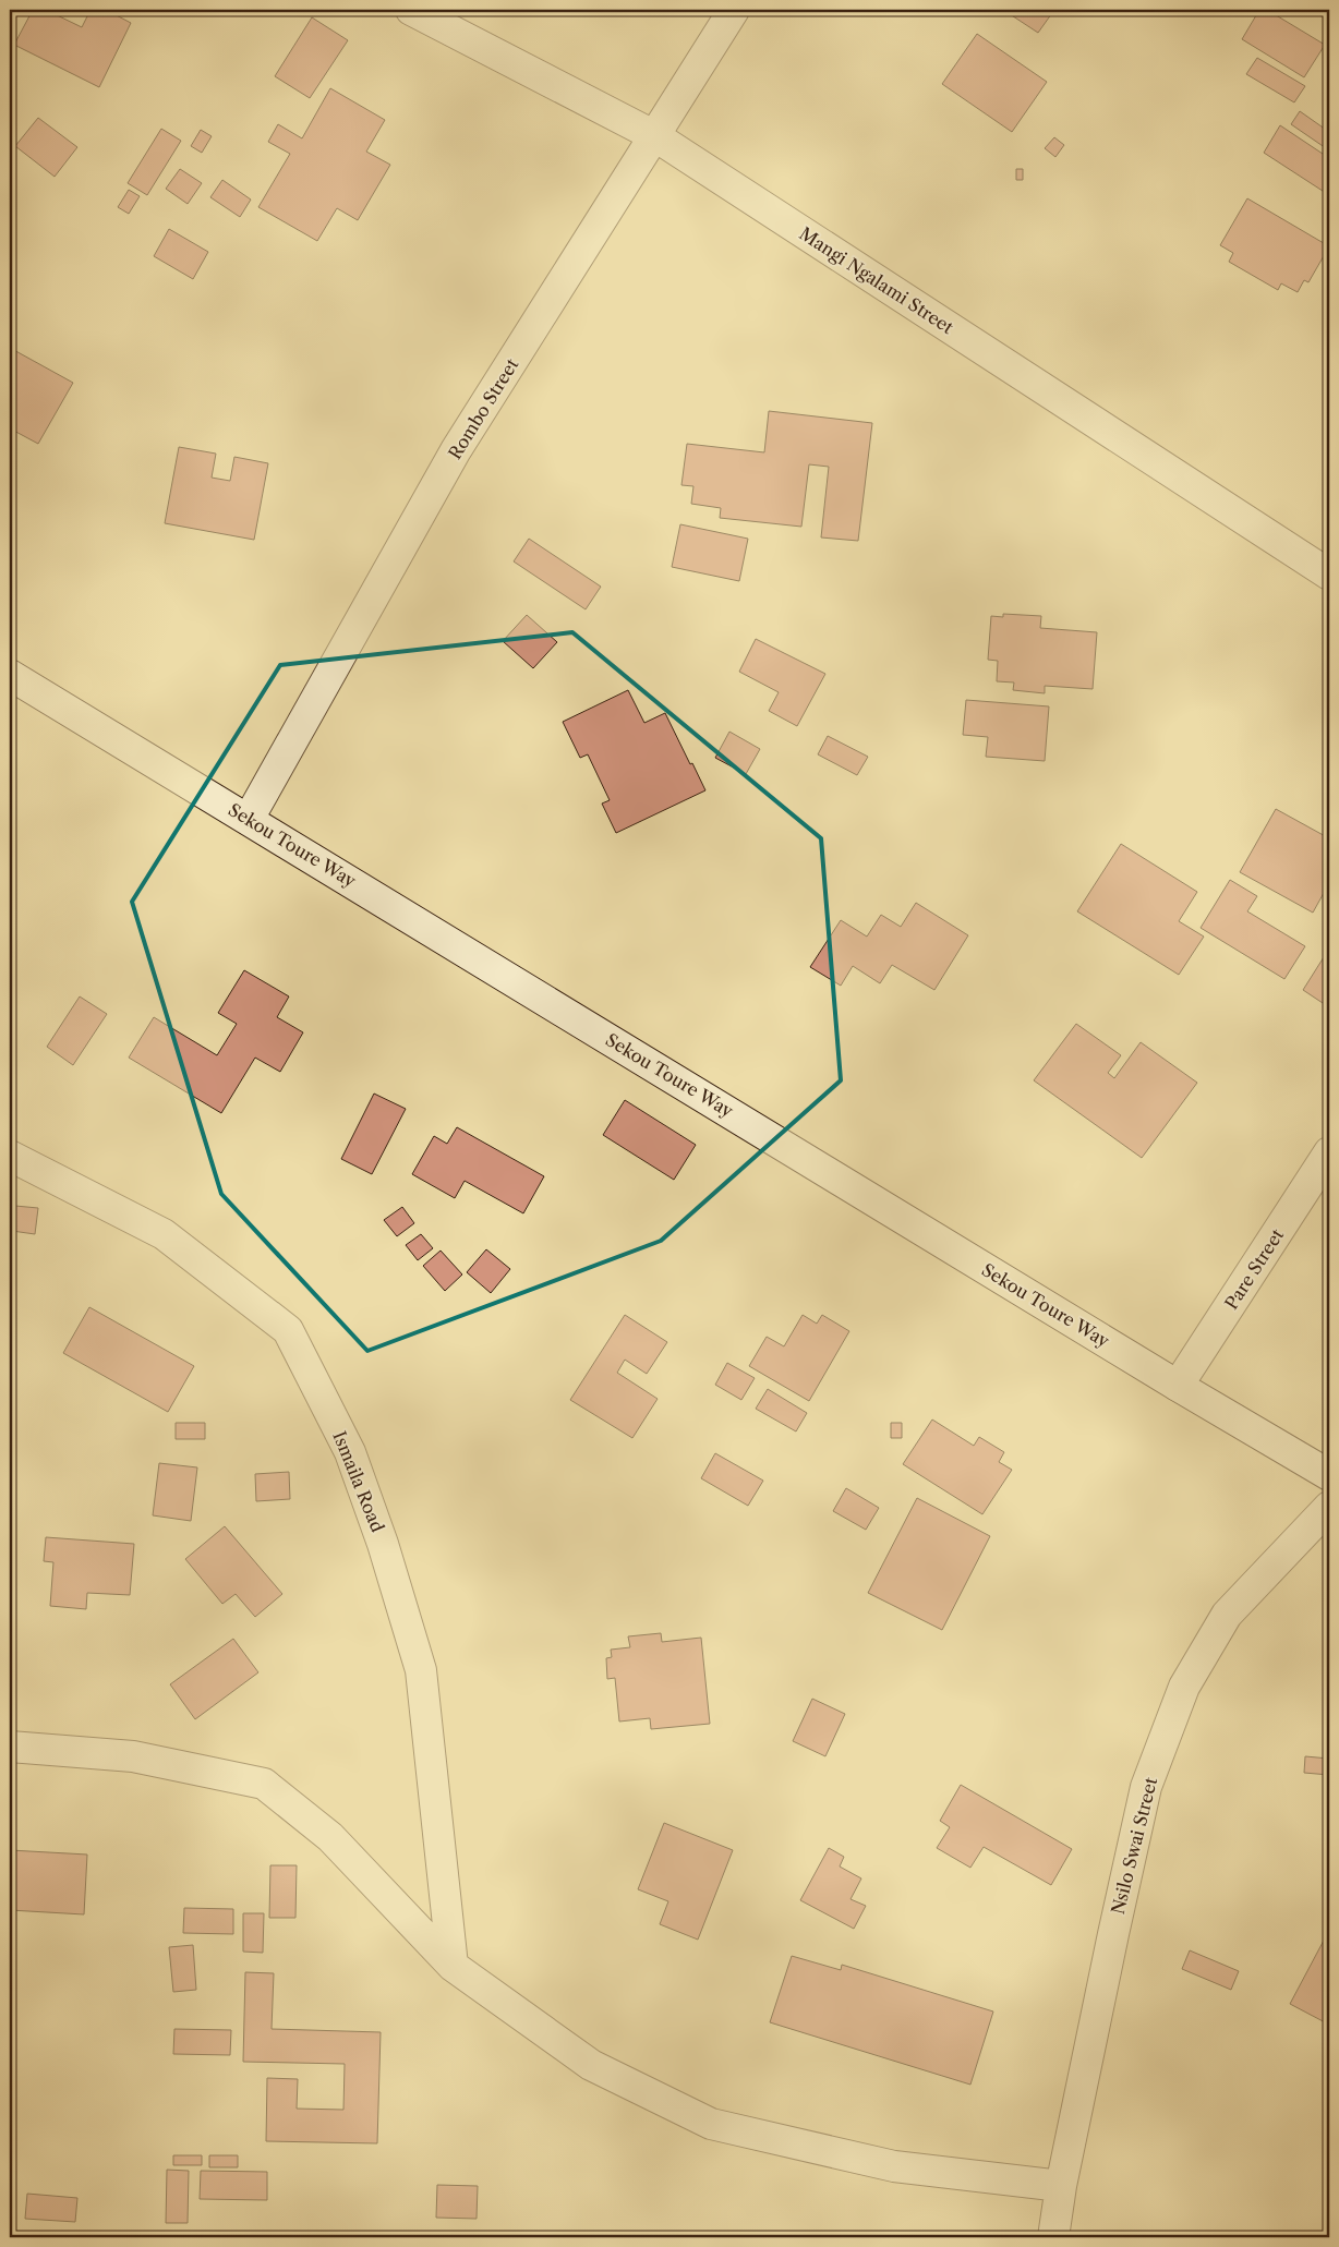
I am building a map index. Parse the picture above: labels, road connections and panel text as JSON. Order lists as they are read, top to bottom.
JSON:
{
  "streets": {
    "street": [
      "Mangi Ngalami Street",
      "Rombo Street",
      "Sekou Toure Way",
      "Pare Street",
      "Ismaila Road",
      "Nsilo Swai Street"
    ]
  },
  "crossings": [
    ["Mangi Ngalami Street", "Rombo Street"],
    ["Rombo Street", "Sekou Toure Way"],
    ["Sekou Toure Way", "Pare Street"]
  ]
}
